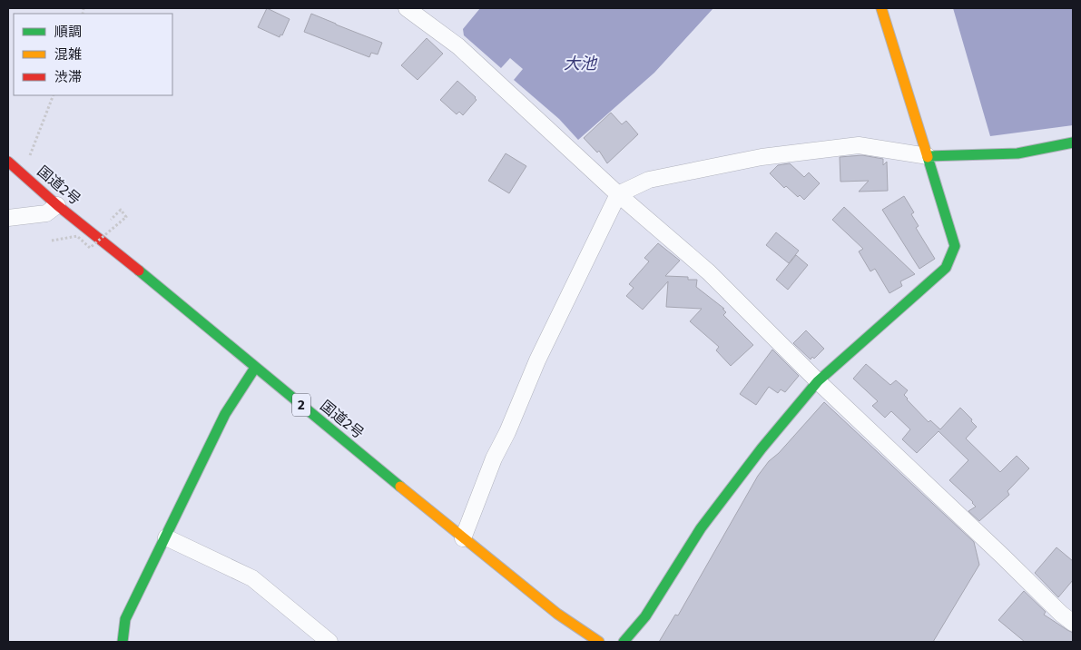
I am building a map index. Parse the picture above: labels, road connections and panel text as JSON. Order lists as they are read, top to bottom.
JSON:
{
  "streets": {
    "main road": ["国道2号", "2"]
  },
  "water": ["大池"],
  "legend": ["順調", "混雑", "渋滞"]
}
